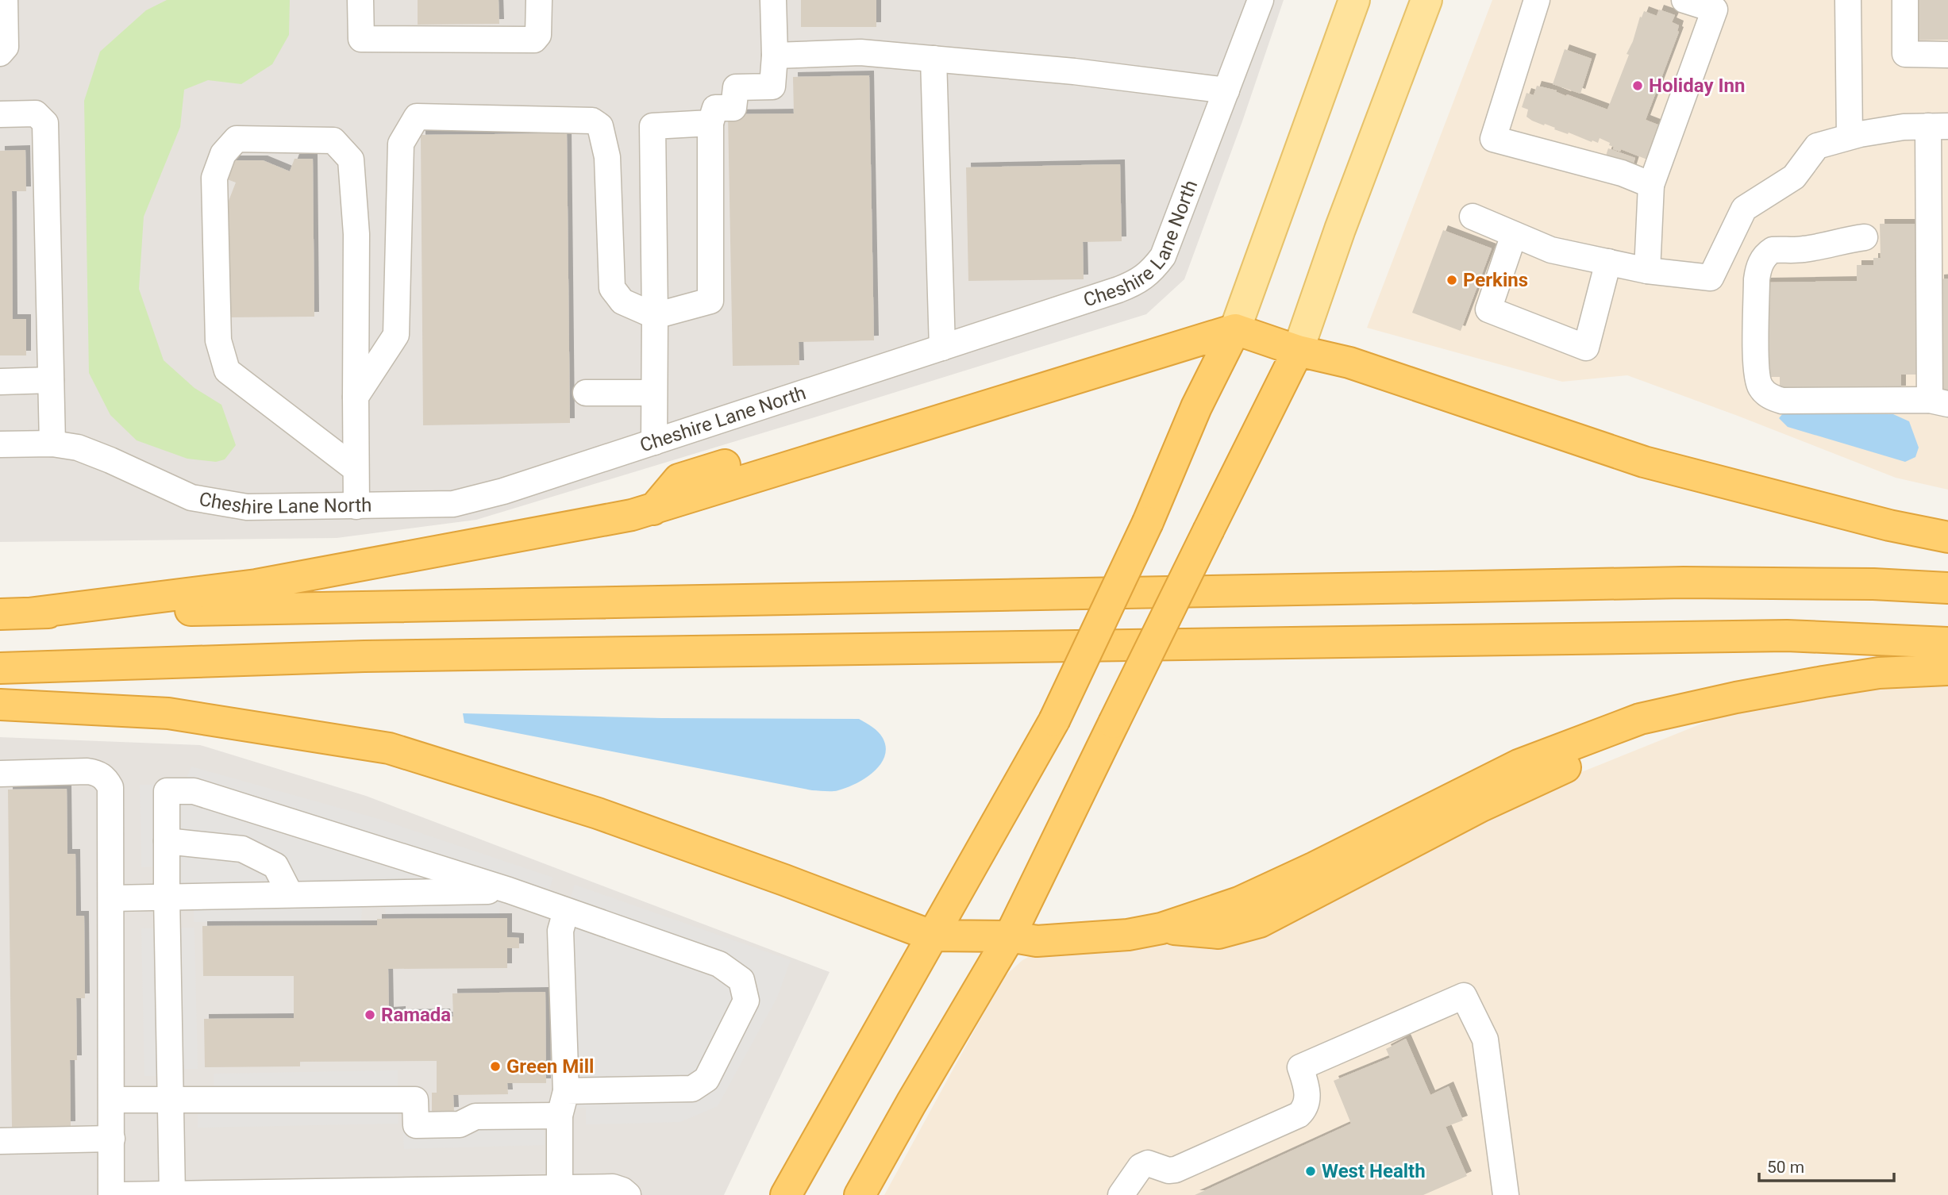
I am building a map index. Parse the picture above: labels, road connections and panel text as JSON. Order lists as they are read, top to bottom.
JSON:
{
  "streets": {
    "street": ["Cheshire Lane North"]
  },
  "places": [
    "Holiday Inn",
    "Perkins",
    "Ramada",
    "Green Mill",
    "West Health"
  ],
  "scale_bar": "50 m"
}
